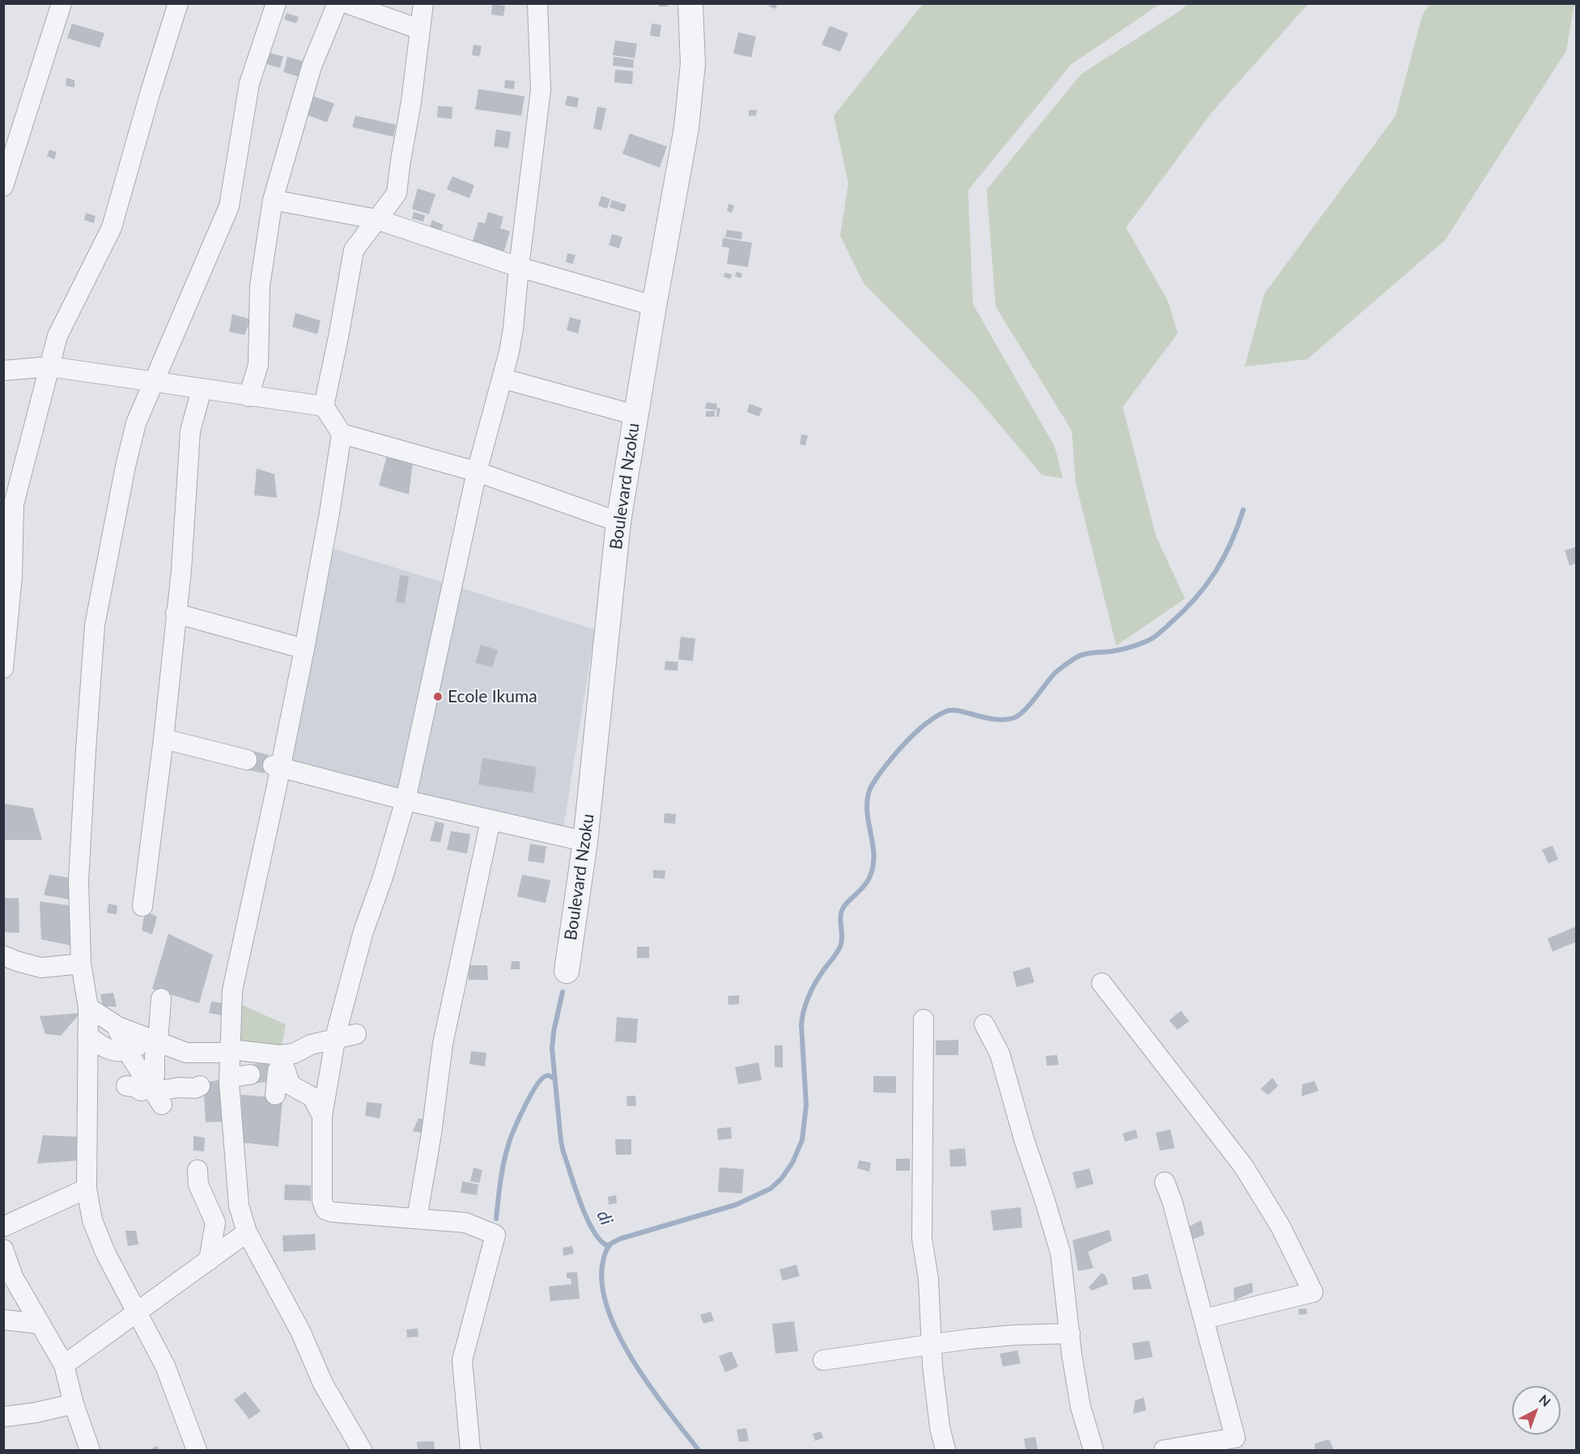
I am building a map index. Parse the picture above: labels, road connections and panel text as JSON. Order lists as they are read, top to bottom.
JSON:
{
  "streets": {
    "street": ["Boulevard Nzoku"]
  },
  "water": ["di"],
  "places": ["Ecole Ikuma"],
  "north": "top right"
}
